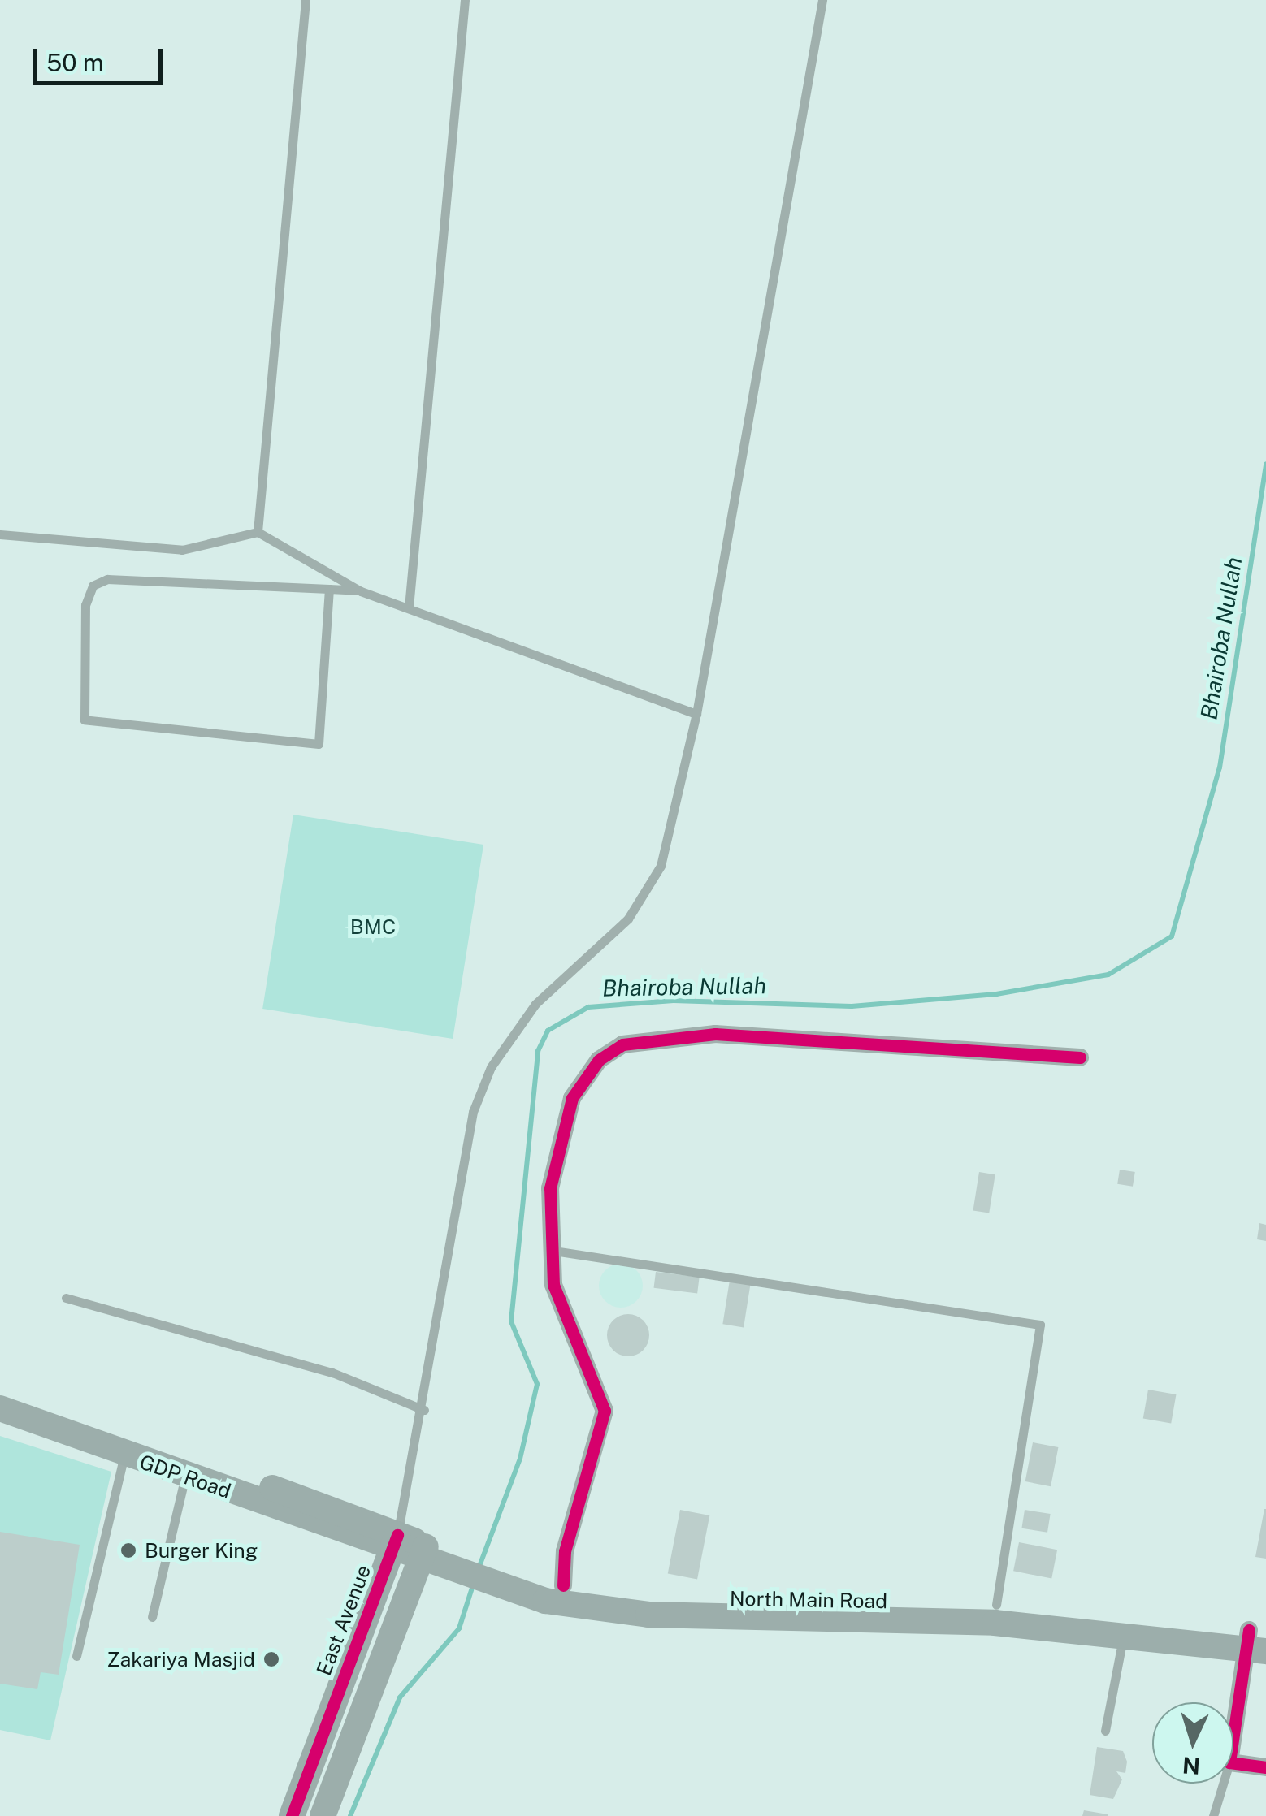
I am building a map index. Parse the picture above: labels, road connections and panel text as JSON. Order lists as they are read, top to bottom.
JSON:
{
  "streets": {
    "main road": ["GDP Road", "North Main Road", "East Avenue"]
  },
  "crossings": [
    ["GDP Road", "North Main Road"],
    ["GDP Road", "East Avenue"],
    ["North Main Road", "East Avenue"]
  ],
  "water": ["Bhairoba Nullah"],
  "parks": ["BMC"],
  "places": ["Burger King", "Zakariya Masjid"],
  "scale_bar": "50 m",
  "north": "bottom"
}
